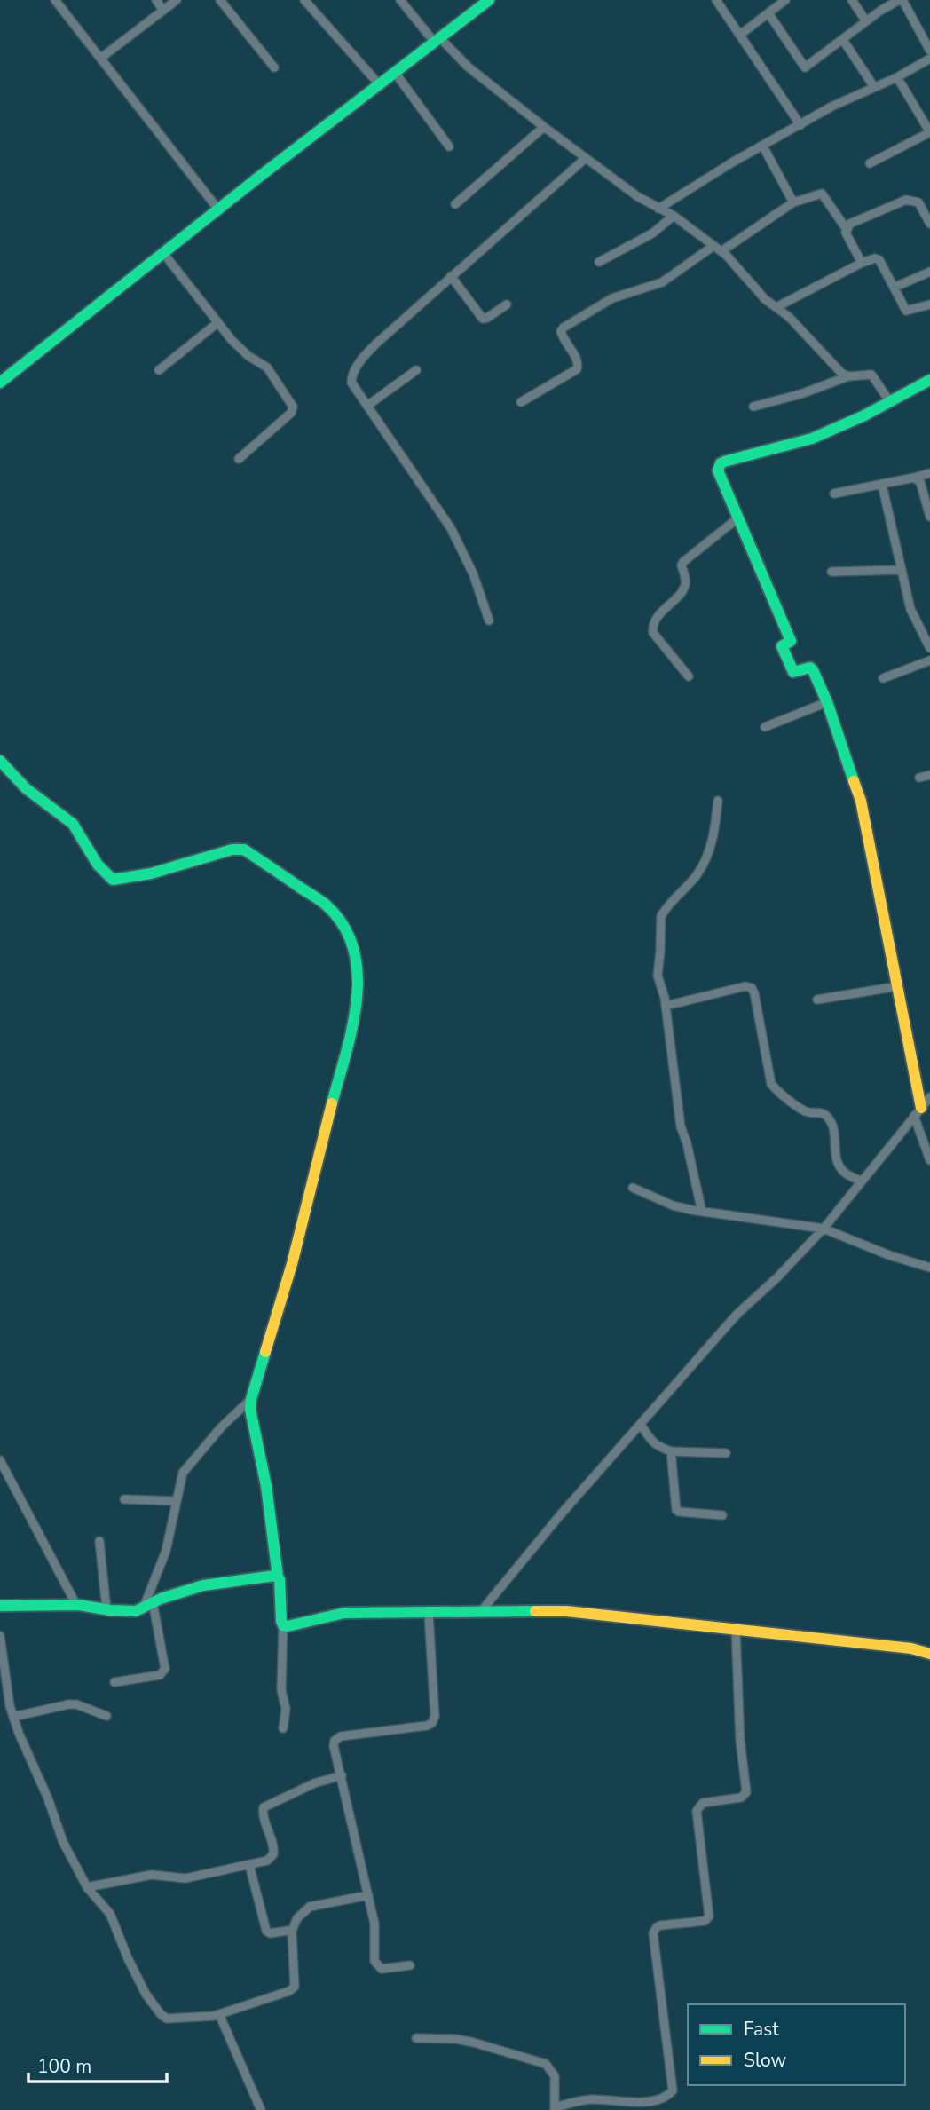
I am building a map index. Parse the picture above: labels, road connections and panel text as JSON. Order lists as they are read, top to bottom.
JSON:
{
  "legend": ["Fast", "Slow"],
  "scale_bar": "100 m"
}
